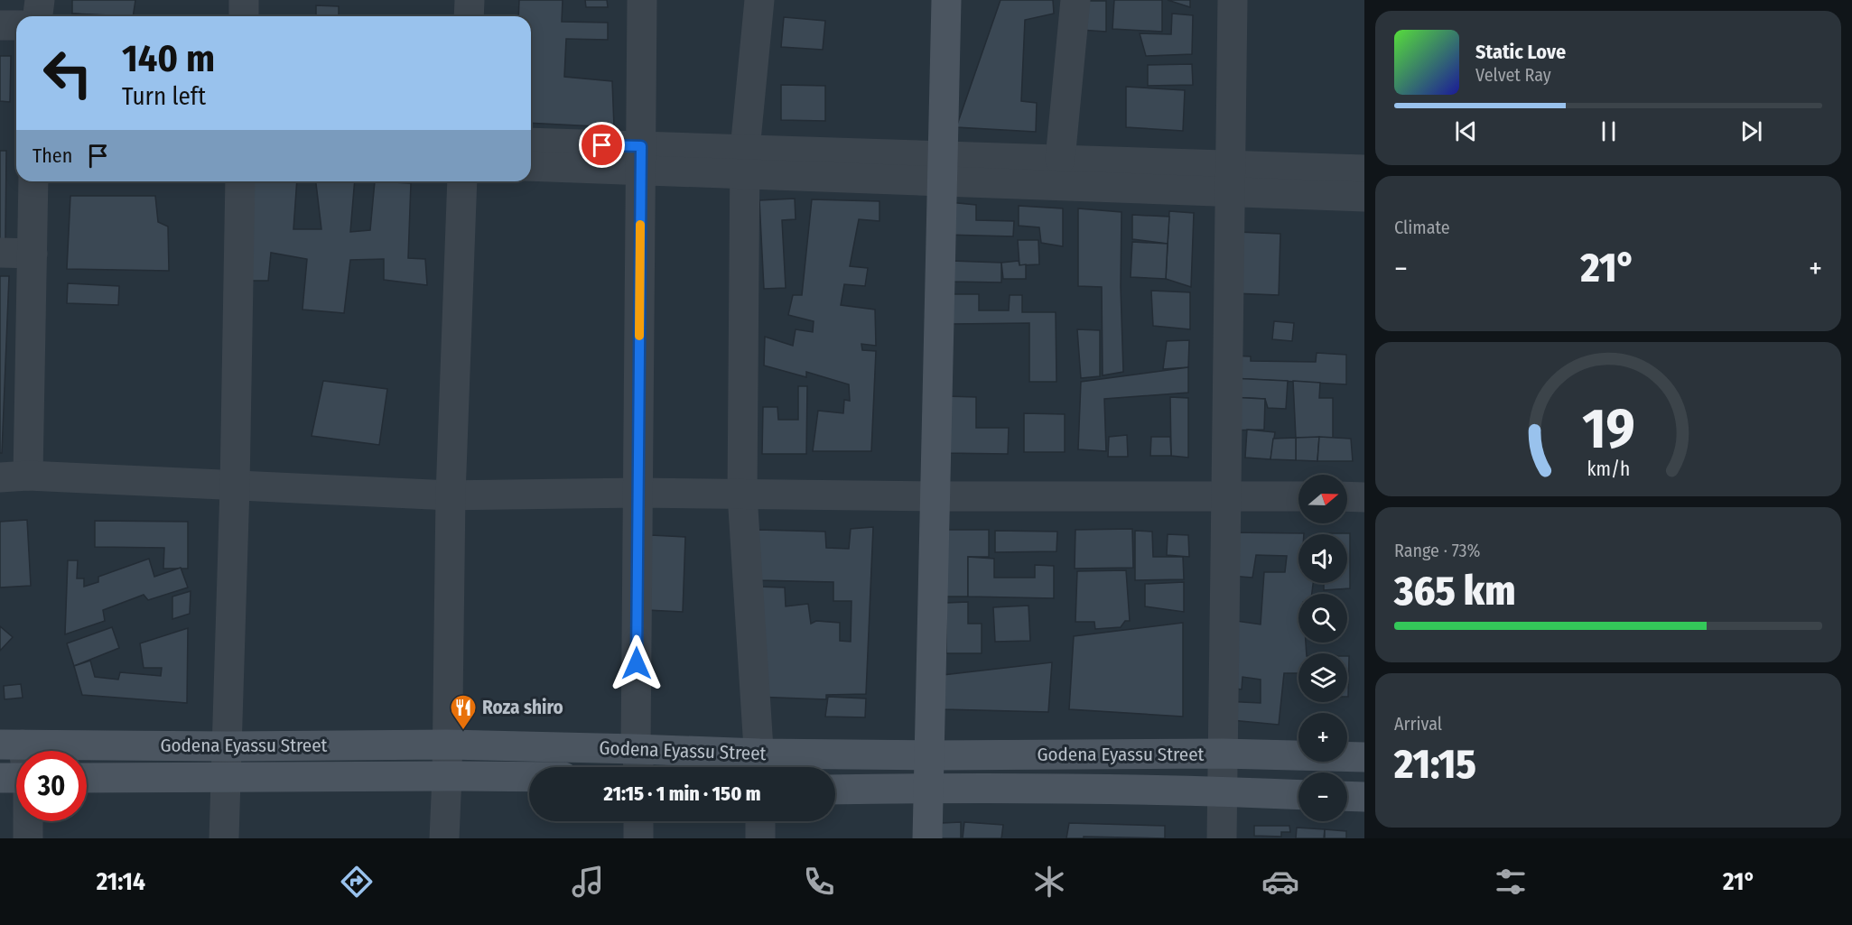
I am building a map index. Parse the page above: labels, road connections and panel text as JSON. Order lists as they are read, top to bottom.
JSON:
{
  "streets": {
    "street": ["Godena Eyassu Street"]
  },
  "places": {
    "restaurant": ["Roza shiro"]
  },
  "north": "right",
  "page": {
    "turn": ["140 m", "Turn left"],
    "song": ["Static Love", "Velvet Ray"],
    "then": "Then",
    "tile": [
      "Climate",
      ["Range · 73%", "365 km"],
      ["Arrival", "21:15"]
    ],
    "heat": ["−", "21°", "+"],
    "map_buttons": ["+", "−"],
    "limit": "30",
    "trip": "21:15 · 1 min · 150 m",
    "tabs": ["21:14", "21°"],
    "gauge": ["19", "km/h"]
  }
}
